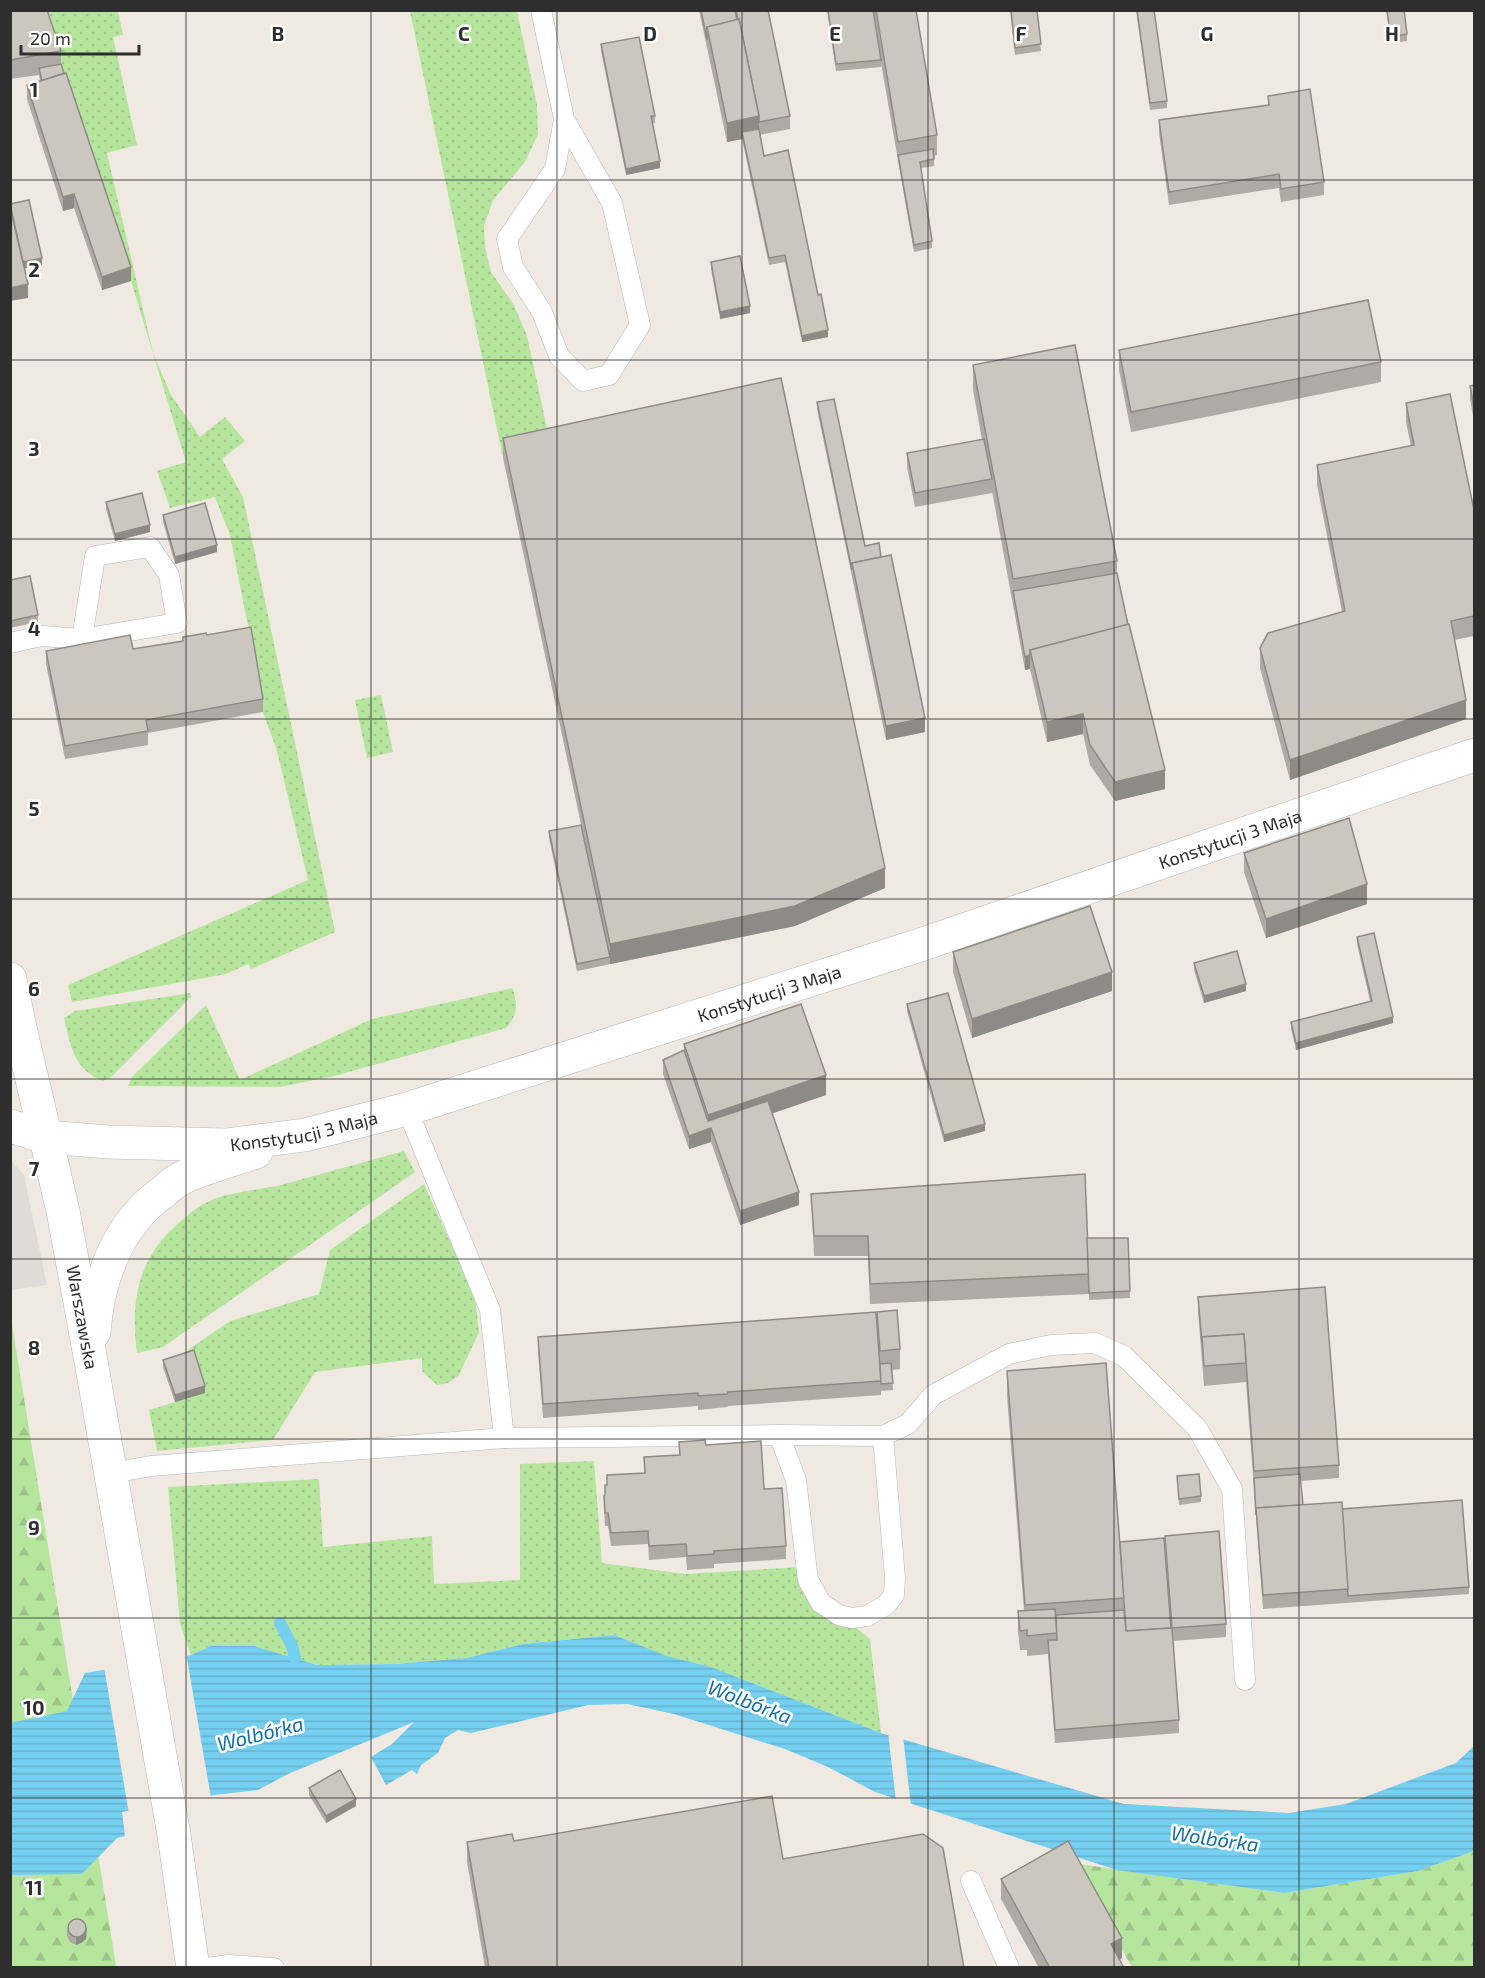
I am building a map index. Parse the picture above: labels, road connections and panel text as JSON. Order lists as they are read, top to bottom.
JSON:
{
  "streets": {
    "street": ["Konstytucji 3 Maja", "Warszawska"]
  },
  "crossings": [
    ["Konstytucji 3 Maja", "Warszawska"]
  ],
  "water": ["Wolbórka"],
  "scale_bar": "20 m",
  "grid": {
    "columns": [
      "B",
      "C",
      "D",
      "E",
      "F",
      "G",
      "H"
    ],
    "rows": [
      "1",
      "2",
      "3",
      "4",
      "5",
      "6",
      "7",
      "8",
      "9",
      "10",
      "11"
    ]
  }
}
